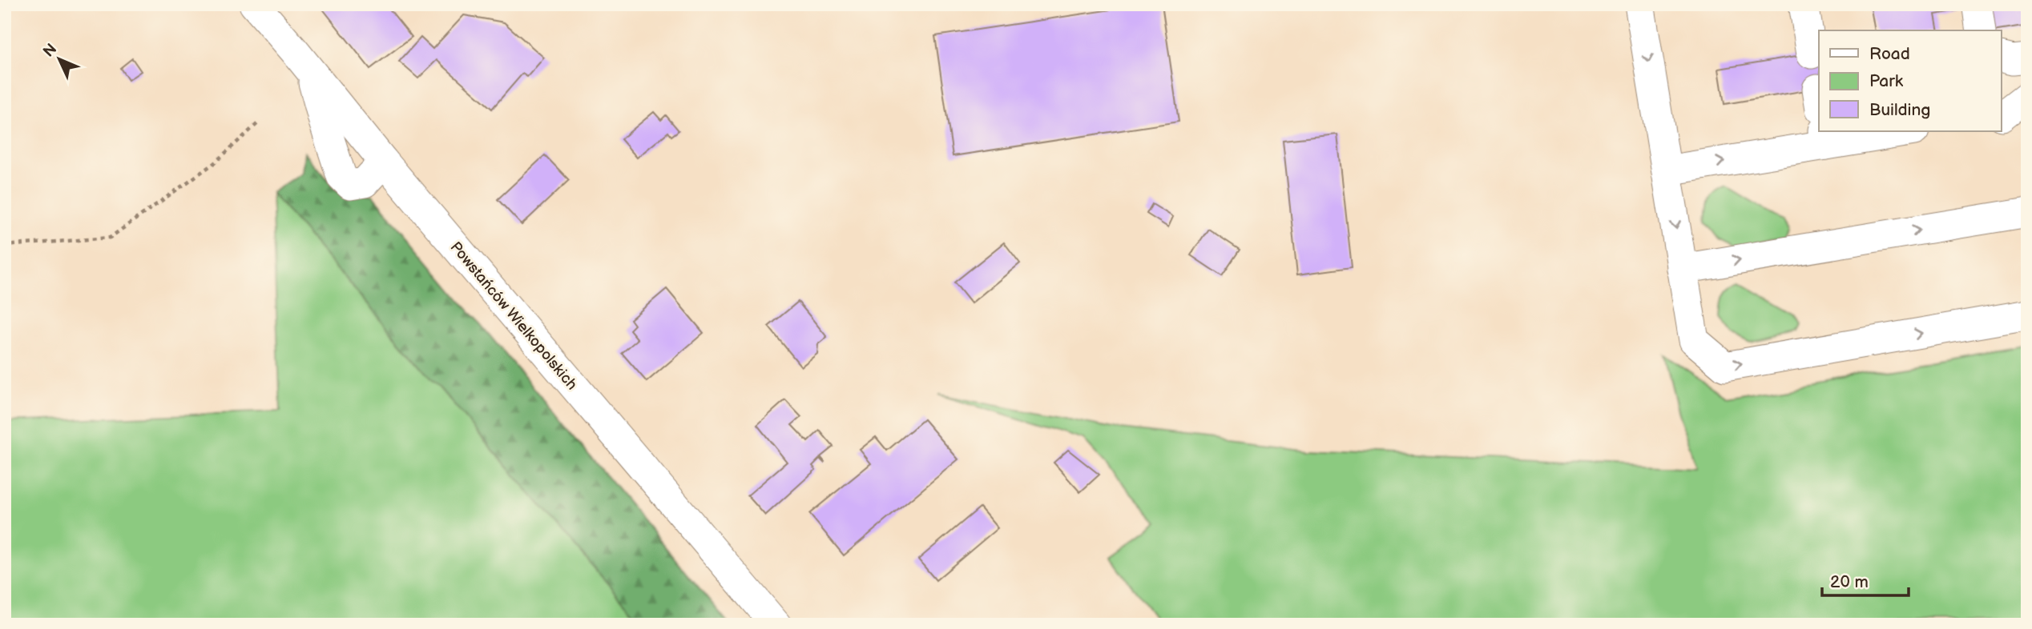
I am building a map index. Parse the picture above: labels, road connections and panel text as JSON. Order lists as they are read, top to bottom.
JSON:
{
  "streets": {
    "street": ["Powstańców Wielkopolskich"]
  },
  "legend": ["Road", "Park", "Building"],
  "scale_bar": "20 m",
  "north": "top left"
}
